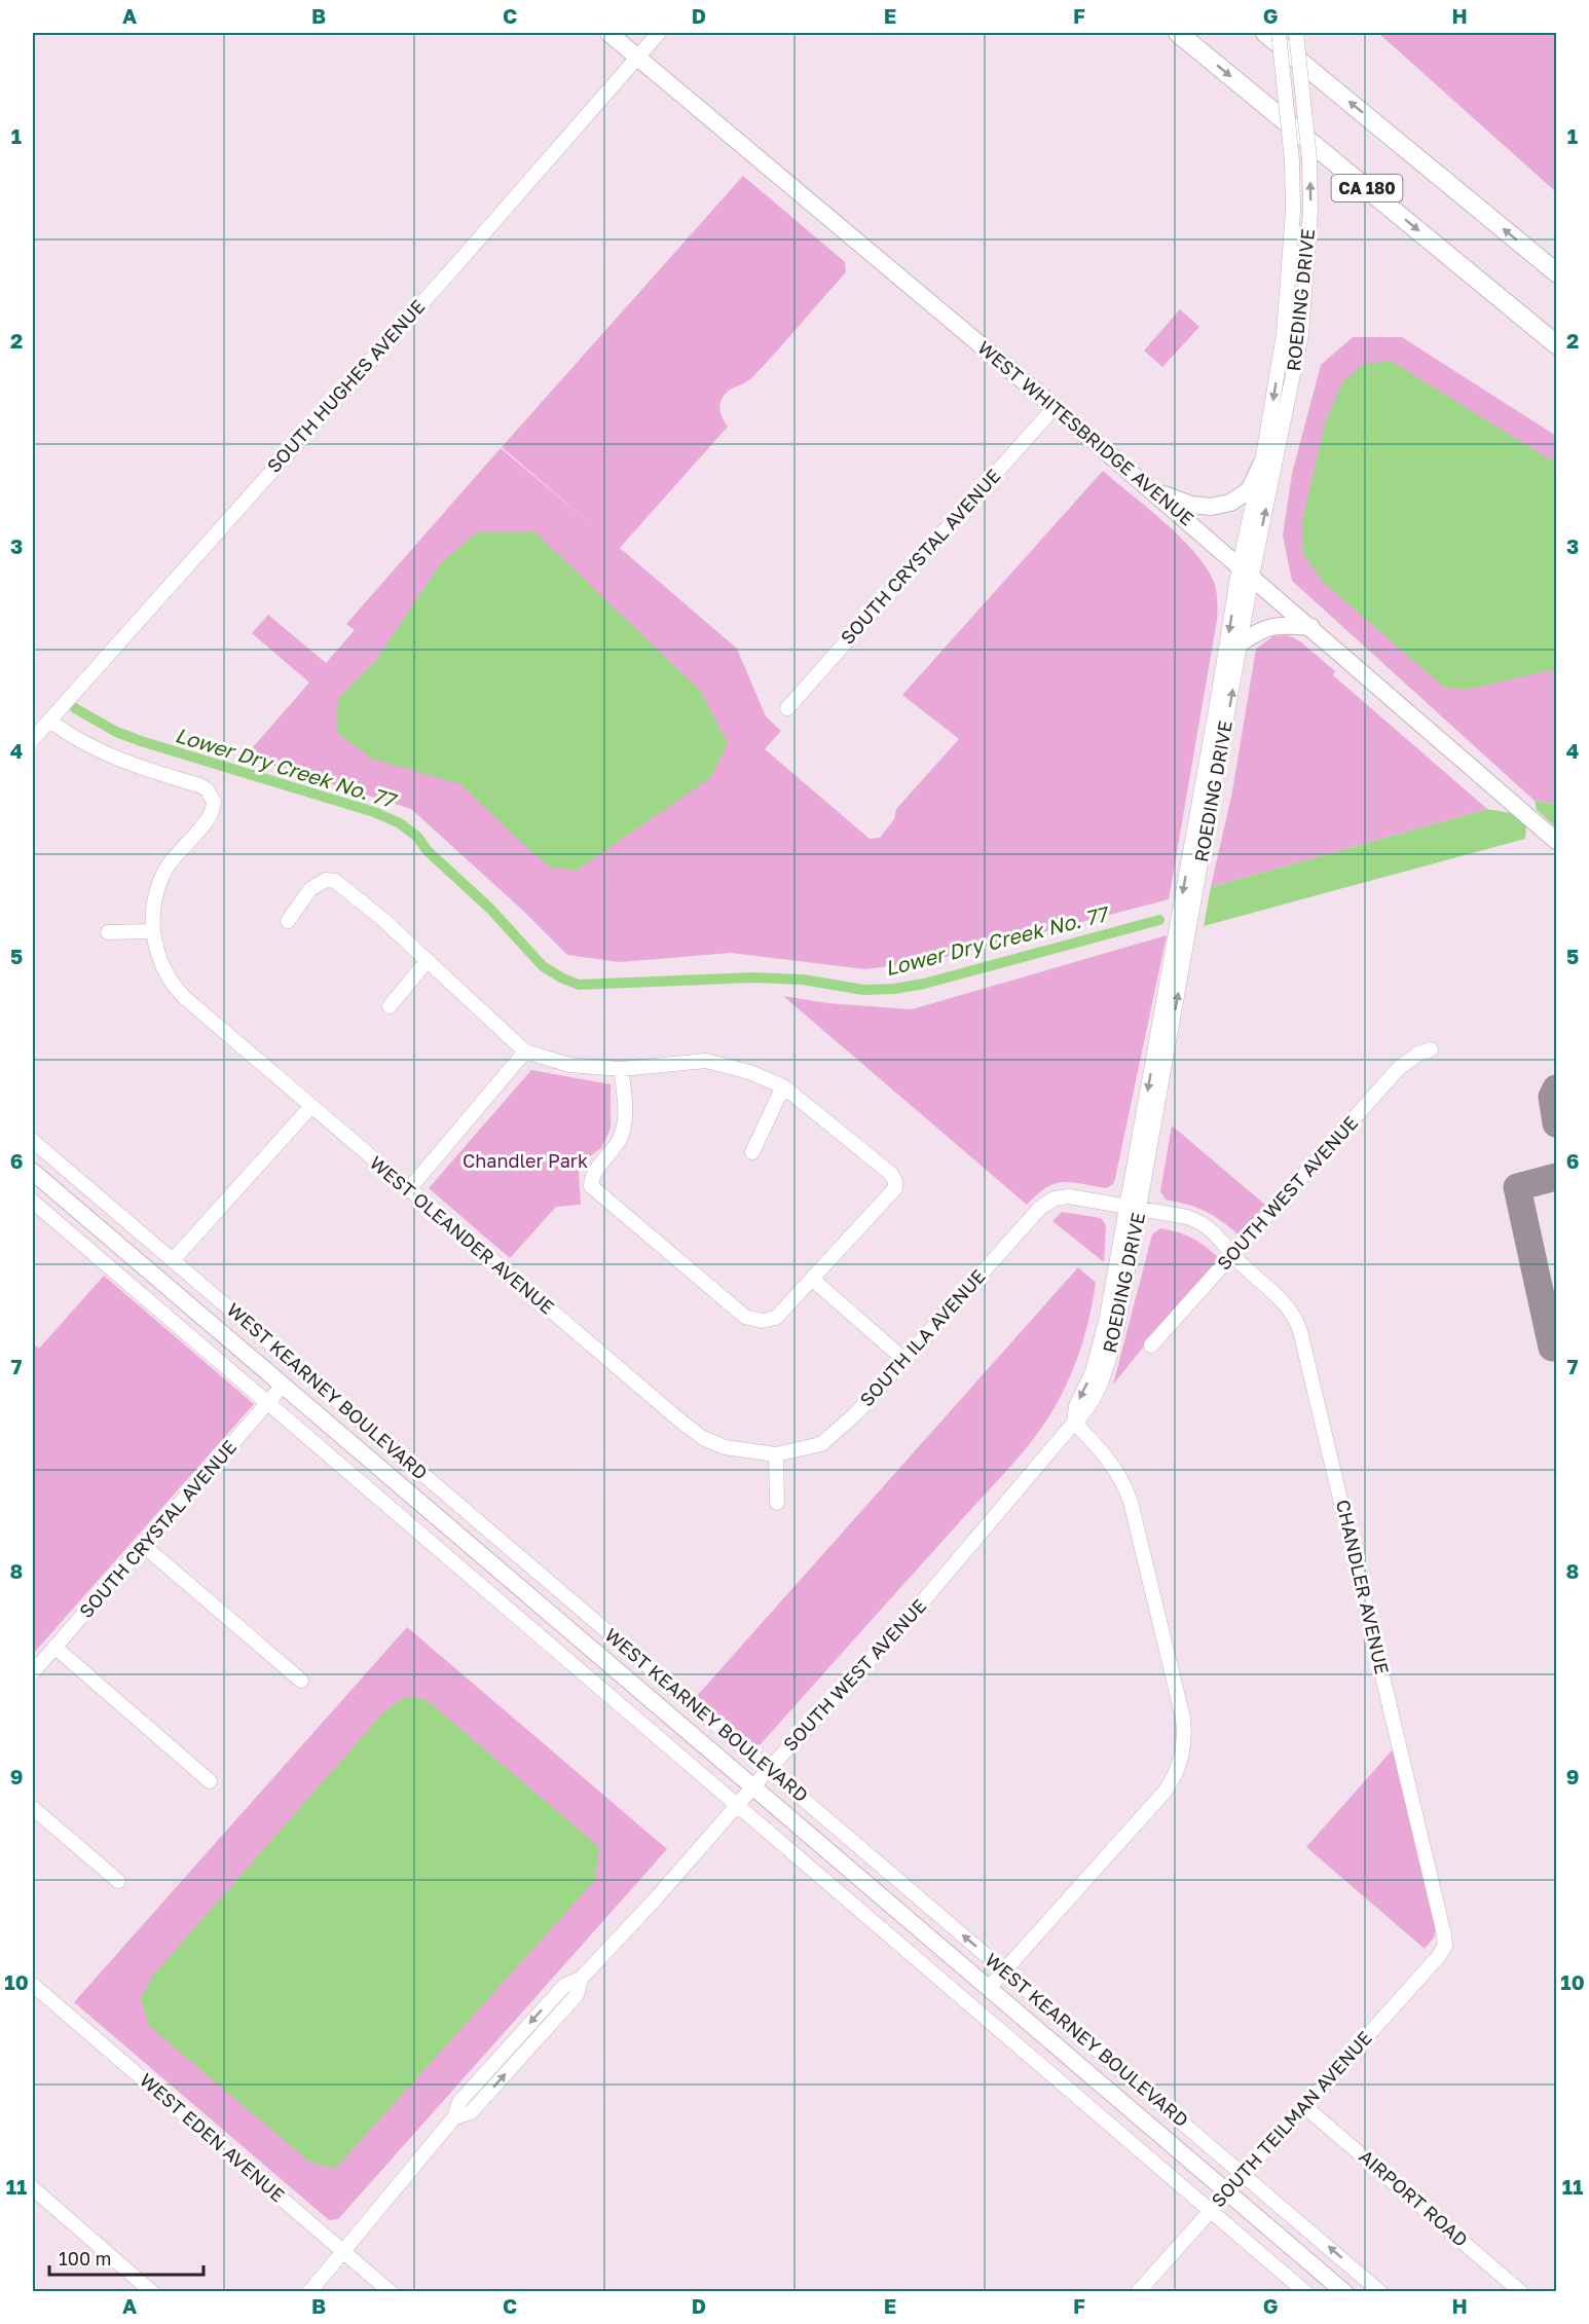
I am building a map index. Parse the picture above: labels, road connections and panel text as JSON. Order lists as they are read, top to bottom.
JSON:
{
  "streets": {
    "highway": ["CA 180"],
    "main road": ["WEST WHITESBRIDGE AVENUE", "WEST KEARNEY BOULEVARD"],
    "street": [
      "ROEDING DRIVE",
      "SOUTH HUGHES AVENUE",
      "SOUTH CRYSTAL AVENUE",
      "SOUTH WEST AVENUE",
      "WEST OLEANDER AVENUE",
      "SOUTH ILA AVENUE",
      "CHANDLER AVENUE",
      "SOUTH TEILMAN AVENUE",
      "WEST EDEN AVENUE",
      "AIRPORT ROAD"
    ]
  },
  "crossings": [
    ["ROEDING DRIVE", "WEST WHITESBRIDGE AVENUE"],
    ["ROEDING DRIVE", "SOUTH WEST AVENUE"],
    ["ROEDING DRIVE", "CHANDLER AVENUE"],
    ["SOUTH HUGHES AVENUE", "WEST WHITESBRIDGE AVENUE"],
    ["SOUTH HUGHES AVENUE", "WEST OLEANDER AVENUE"],
    ["WEST WHITESBRIDGE AVENUE", "SOUTH CRYSTAL AVENUE"],
    ["SOUTH CRYSTAL AVENUE", "WEST KEARNEY BOULEVARD"],
    ["SOUTH WEST AVENUE", "WEST KEARNEY BOULEVARD"],
    ["SOUTH WEST AVENUE", "CHANDLER AVENUE"],
    ["SOUTH WEST AVENUE", "WEST EDEN AVENUE"],
    ["WEST OLEANDER AVENUE", "SOUTH ILA AVENUE"],
    ["SOUTH ILA AVENUE", "CHANDLER AVENUE"],
    ["WEST KEARNEY BOULEVARD", "SOUTH TEILMAN AVENUE"],
    ["CHANDLER AVENUE", "SOUTH TEILMAN AVENUE"],
    ["SOUTH TEILMAN AVENUE", "AIRPORT ROAD"]
  ],
  "water": ["Lower Dry Creek No. 77"],
  "parks": ["Chandler Park"],
  "scale_bar": "100 m",
  "grid": {
    "columns": [
      "A",
      "B",
      "C",
      "D",
      "E",
      "F",
      "G",
      "H"
    ],
    "rows": [
      "1",
      "2",
      "3",
      "4",
      "5",
      "6",
      "7",
      "8",
      "9",
      "10",
      "11"
    ]
  }
}
